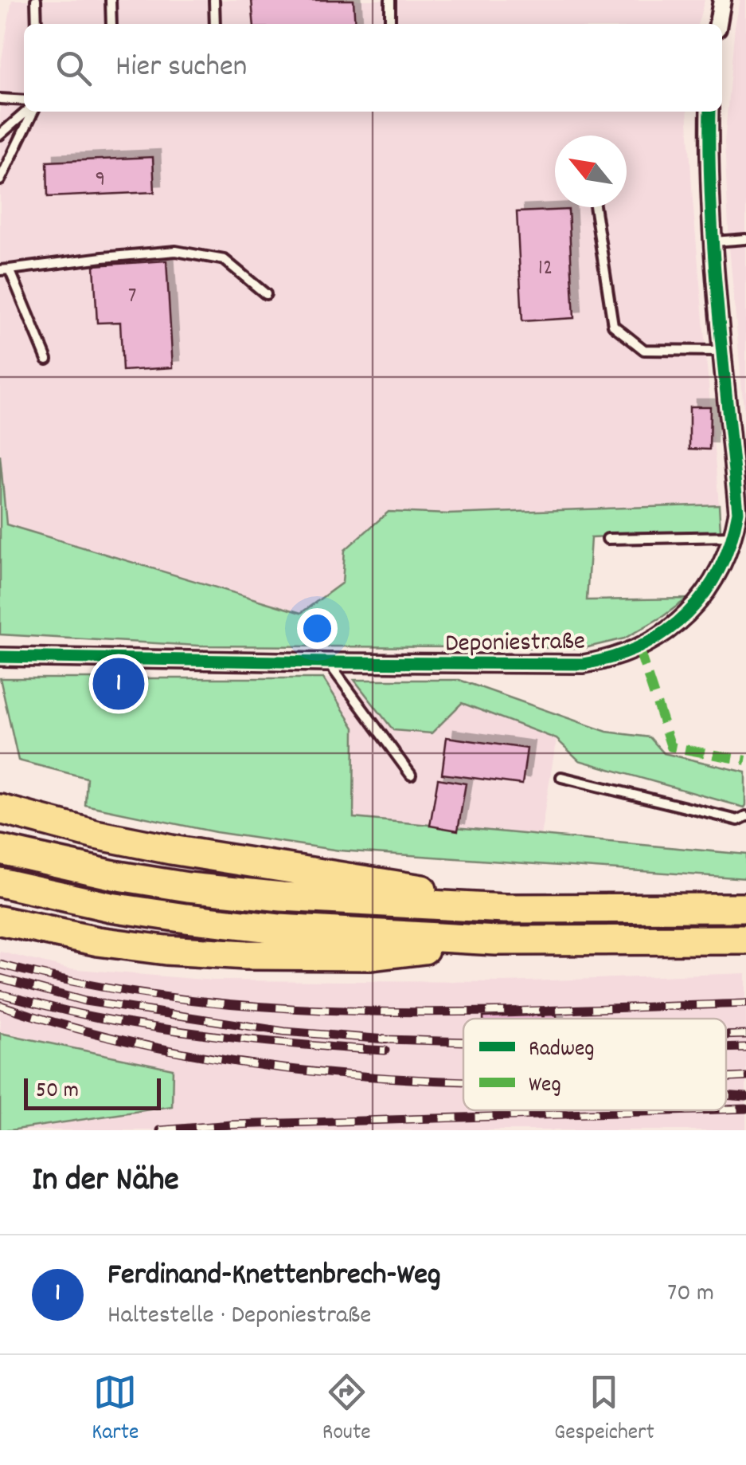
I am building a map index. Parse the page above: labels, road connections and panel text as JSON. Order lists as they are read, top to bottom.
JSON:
{
  "streets": {
    "street": ["Deponiestraße"]
  },
  "house_numbers": ["9", "12", "7"],
  "legend": ["Radweg", "Weg"],
  "scale_bar": "50 m",
  "north": "top left",
  "page": {
    "search": "Hier suchen",
    "pins": "1",
    "scale": "50 m",
    "heading": "In der Nähe",
    "list": [
      {
        "mark": "1",
        "name": "Ferdinand-Knettenbrech-Weg",
        "note": "Haltestelle · Deponiestraße",
        "value": "70 m"
      }
    ],
    "nav": ["Karte", "Route", "Gespeichert"]
  }
}
